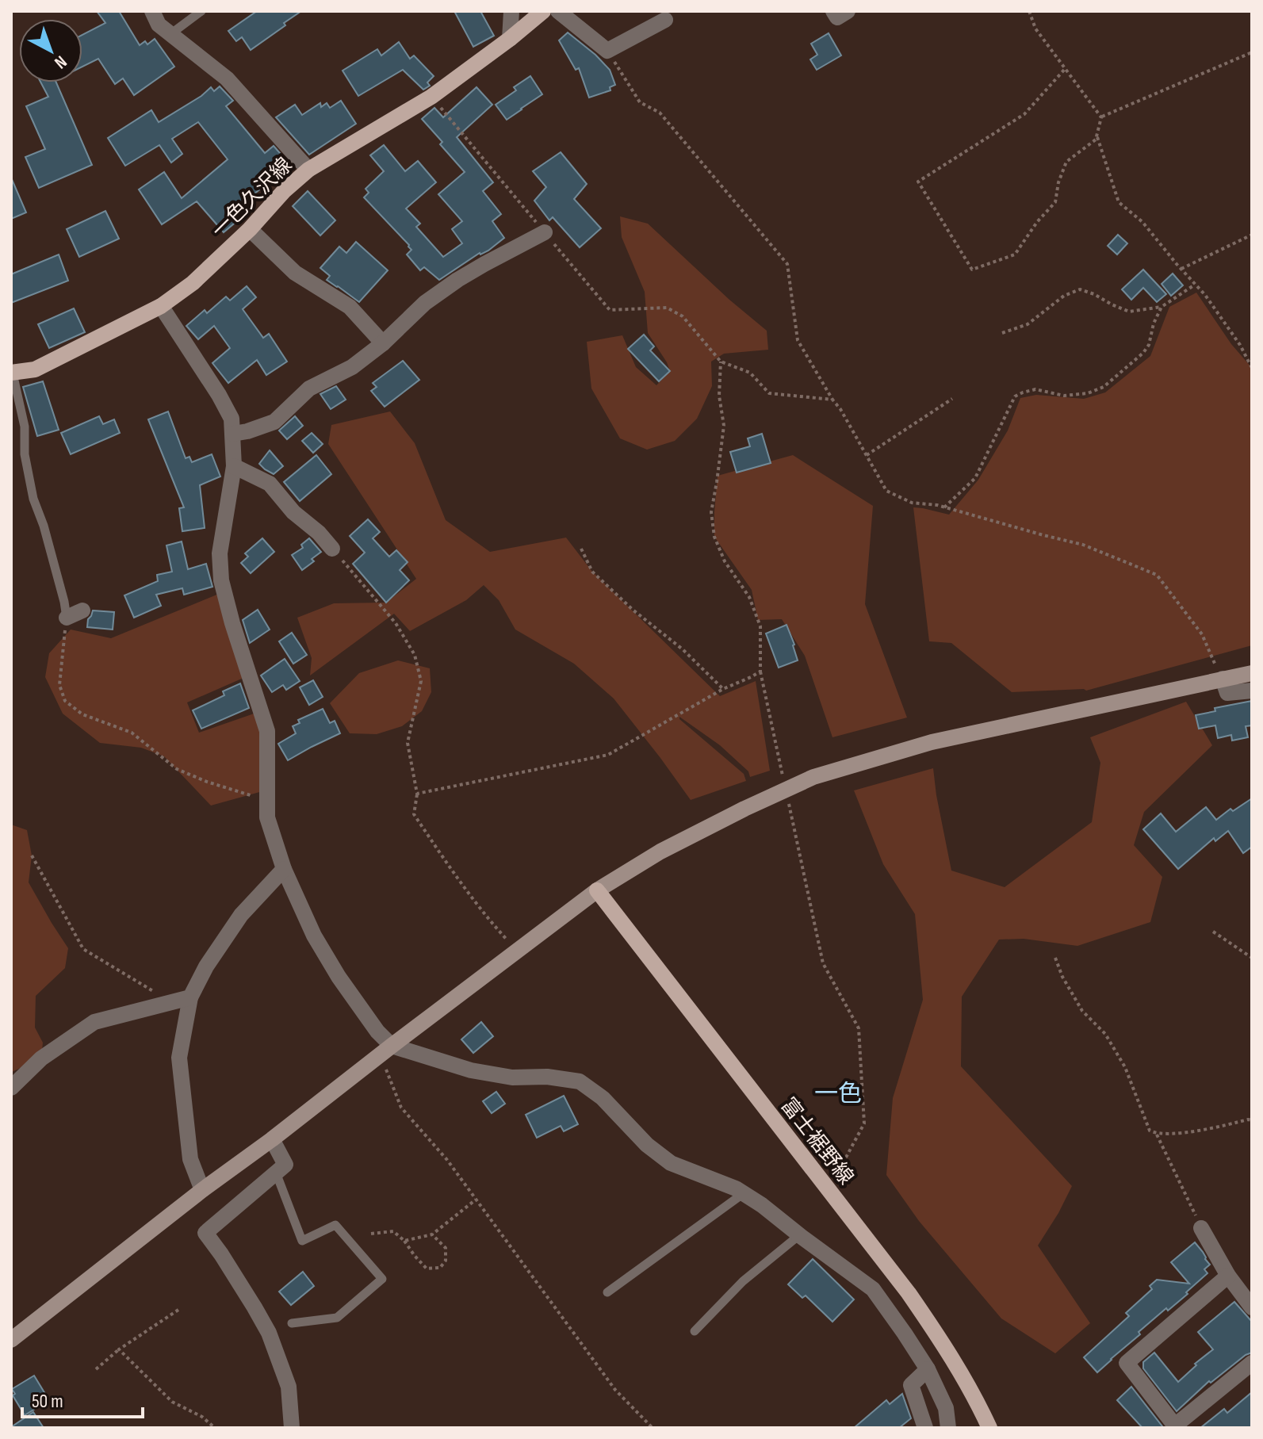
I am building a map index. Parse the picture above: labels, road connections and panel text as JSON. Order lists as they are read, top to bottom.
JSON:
{
  "streets": {
    "main road": ["一色久沢線", "富士裾野線"]
  },
  "districts": ["一色"],
  "scale_bar": "50 m",
  "north": "bottom right"
}
